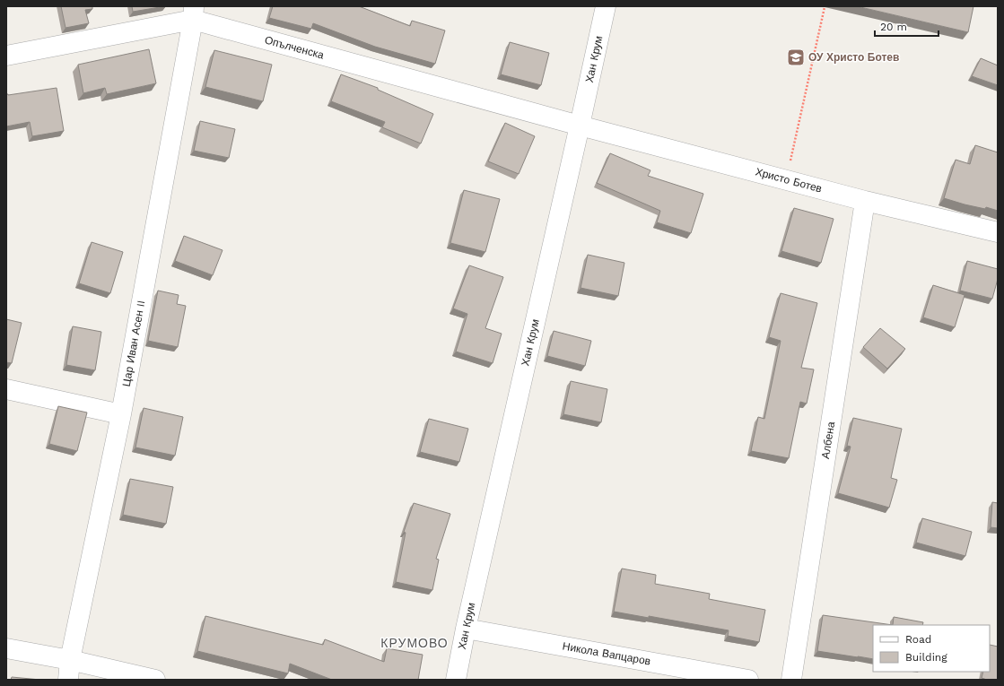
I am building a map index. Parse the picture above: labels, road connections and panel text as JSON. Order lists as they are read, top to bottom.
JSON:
{
  "streets": {
    "street": [
      "Опълченска",
      "Хан Крум",
      "Христо Ботев",
      "Цар Иван Асен II",
      "Албена",
      "Никола Вапцаров"
    ]
  },
  "crossings": [
    ["Опълченска", "Хан Крум"],
    ["Опълченска", "Христо Ботев"],
    ["Опълченска", "Цар Иван Асен II"],
    ["Хан Крум", "Христо Ботев"],
    ["Хан Крум", "Никола Вапцаров"],
    ["Христо Ботев", "Албена"]
  ],
  "districts": ["КРУМОВО"],
  "places": {
    "school or university": ["ОУ Христо Ботев"]
  },
  "legend": ["Road", "Building"],
  "scale_bar": "20 m"
}
